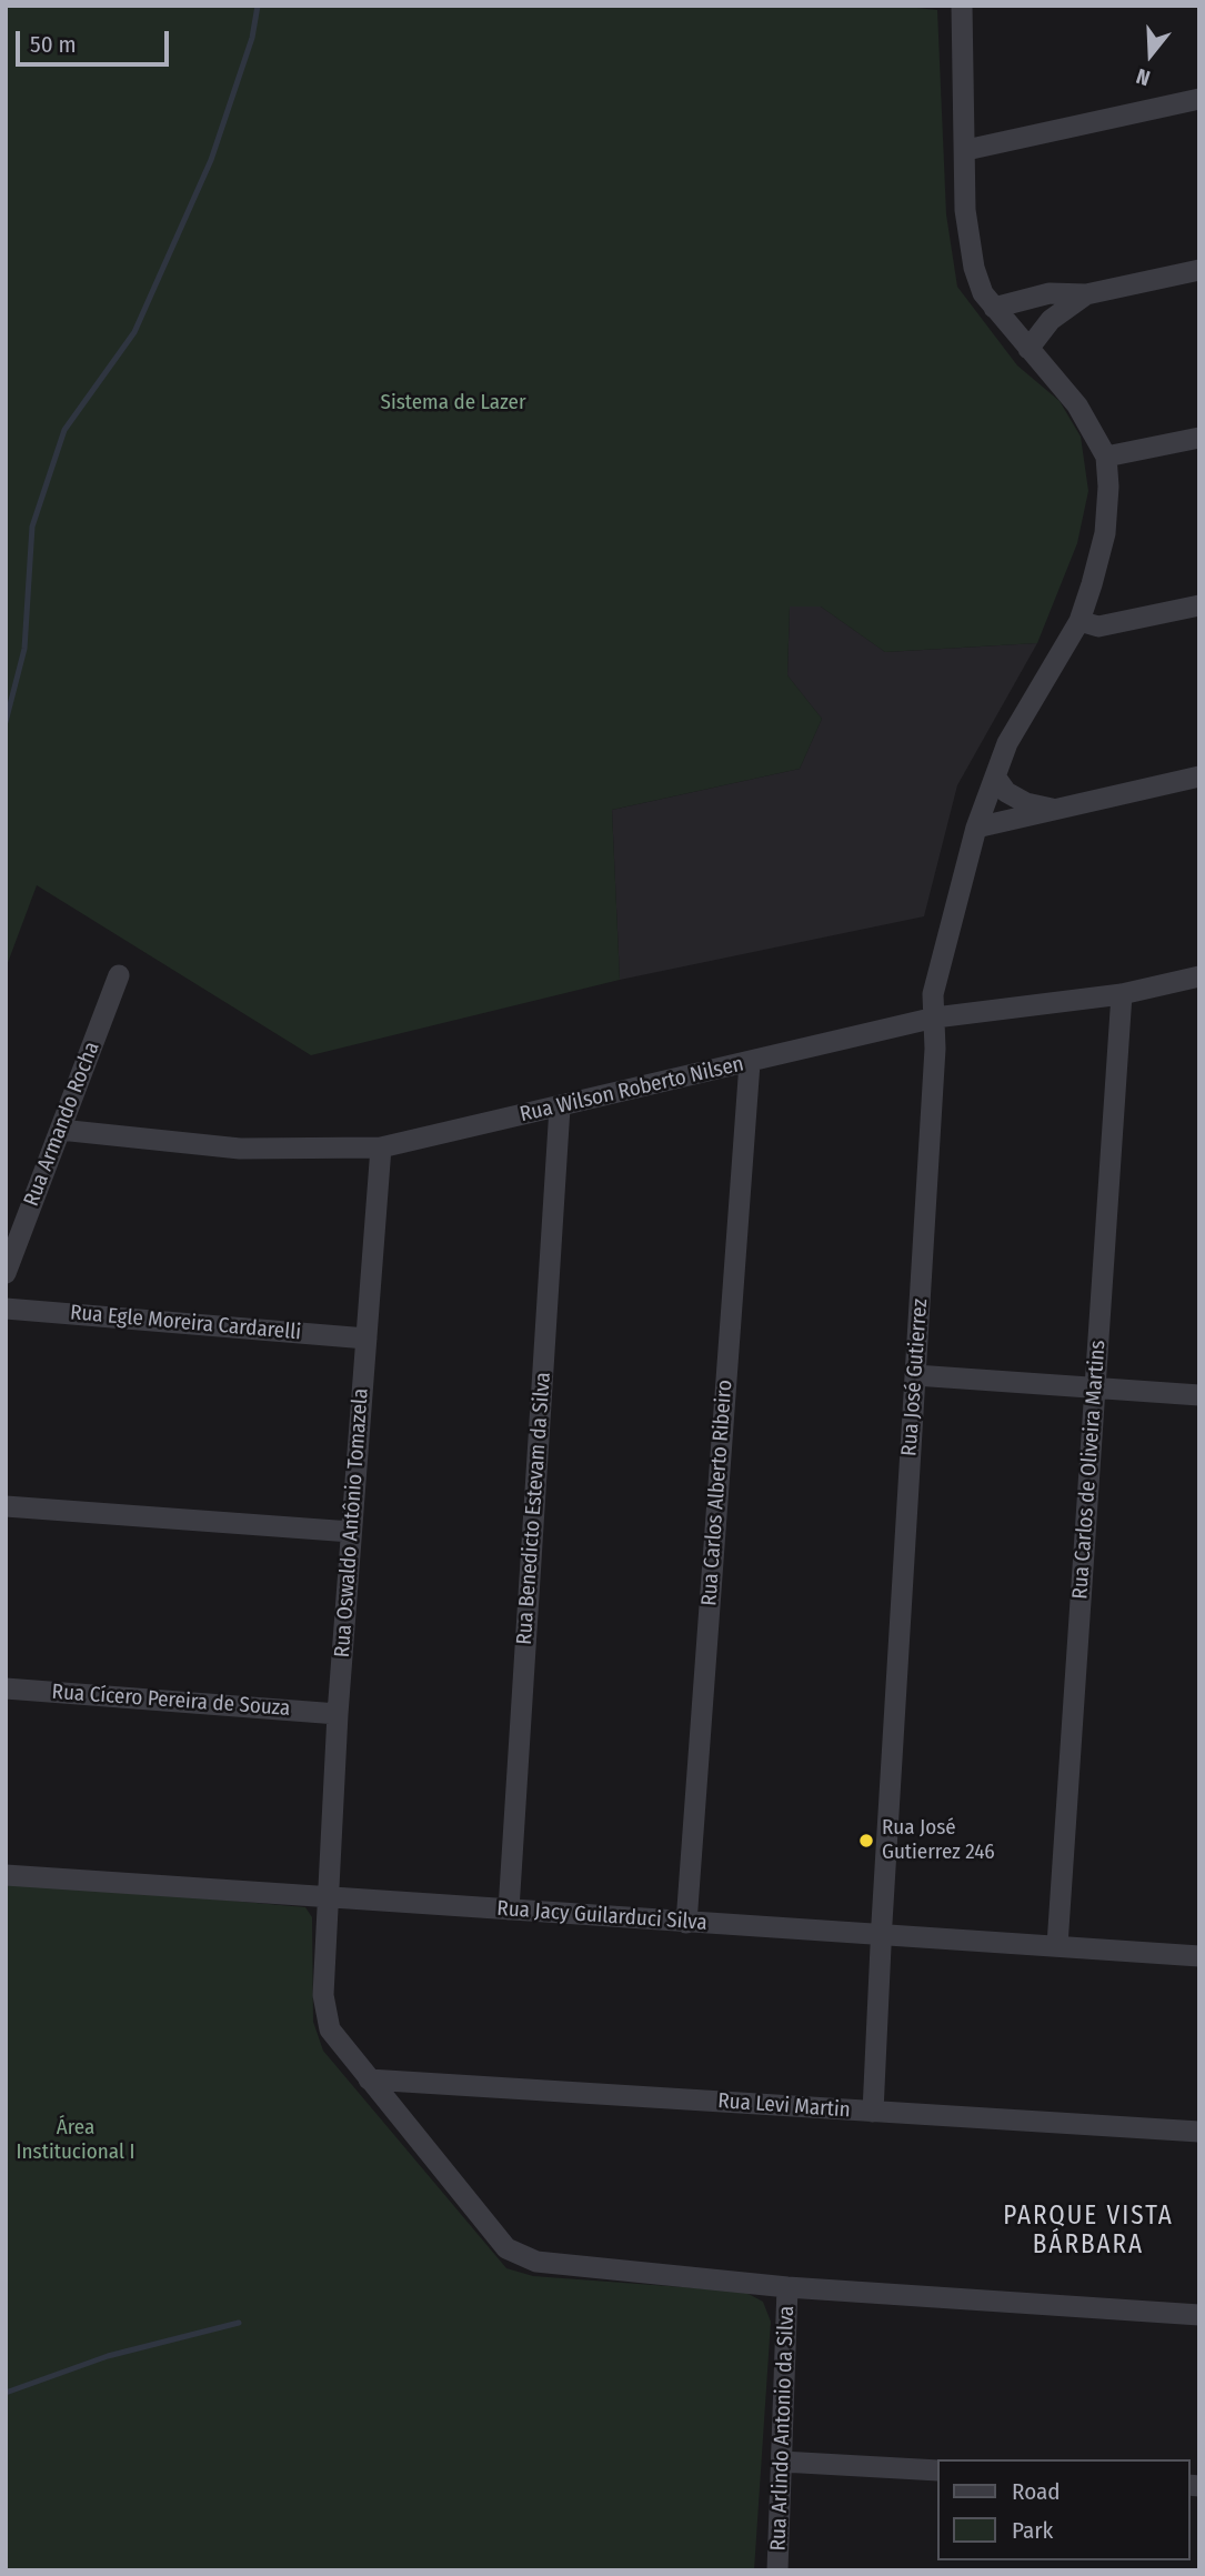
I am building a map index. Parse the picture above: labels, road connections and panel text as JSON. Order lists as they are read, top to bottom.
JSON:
{
  "streets": {
    "street": [
      "Rua Wilson Roberto Nilsen",
      "Rua Armando Rocha",
      "Rua Egle Moreira Cardarelli",
      "Rua José Gutierrez",
      "Rua Carlos de Oliveira Martins",
      "Rua Carlos Alberto Ribeiro",
      "Rua Benedicto Estevam da Silva",
      "Rua Oswaldo Antônio Tomazela",
      "Rua Cícero Pereira de Souza",
      "Rua Jacy Guilarduci Silva",
      "Rua Levi Martin",
      "Rua Arlindo Antonio da Silva"
    ]
  },
  "crossings": [
    ["Rua Wilson Roberto Nilsen", "Rua Armando Rocha"],
    ["Rua Wilson Roberto Nilsen", "Rua José Gutierrez"],
    ["Rua Wilson Roberto Nilsen", "Rua Carlos de Oliveira Martins"],
    ["Rua Wilson Roberto Nilsen", "Rua Carlos Alberto Ribeiro"],
    ["Rua Wilson Roberto Nilsen", "Rua Benedicto Estevam da Silva"],
    ["Rua Wilson Roberto Nilsen", "Rua Oswaldo Antônio Tomazela"],
    ["Rua Egle Moreira Cardarelli", "Rua Oswaldo Antônio Tomazela"],
    ["Rua José Gutierrez", "Rua Jacy Guilarduci Silva"],
    ["Rua José Gutierrez", "Rua Levi Martin"],
    ["Rua Carlos de Oliveira Martins", "Rua Jacy Guilarduci Silva"],
    ["Rua Carlos Alberto Ribeiro", "Rua Jacy Guilarduci Silva"],
    ["Rua Benedicto Estevam da Silva", "Rua Jacy Guilarduci Silva"],
    ["Rua Oswaldo Antônio Tomazela", "Rua Cícero Pereira de Souza"],
    ["Rua Oswaldo Antônio Tomazela", "Rua Jacy Guilarduci Silva"],
    ["Rua Oswaldo Antônio Tomazela", "Rua Levi Martin"],
    ["Rua Oswaldo Antônio Tomazela", "Rua Arlindo Antonio da Silva"]
  ],
  "districts": ["PARQUE VISTA BÁRBARA"],
  "parks": ["Sistema de Lazer", "Área Institucional I"],
  "places": ["Rua José Gutierrez 246"],
  "legend": ["Road", "Park"],
  "scale_bar": "50 m",
  "north": "bottom"
}
